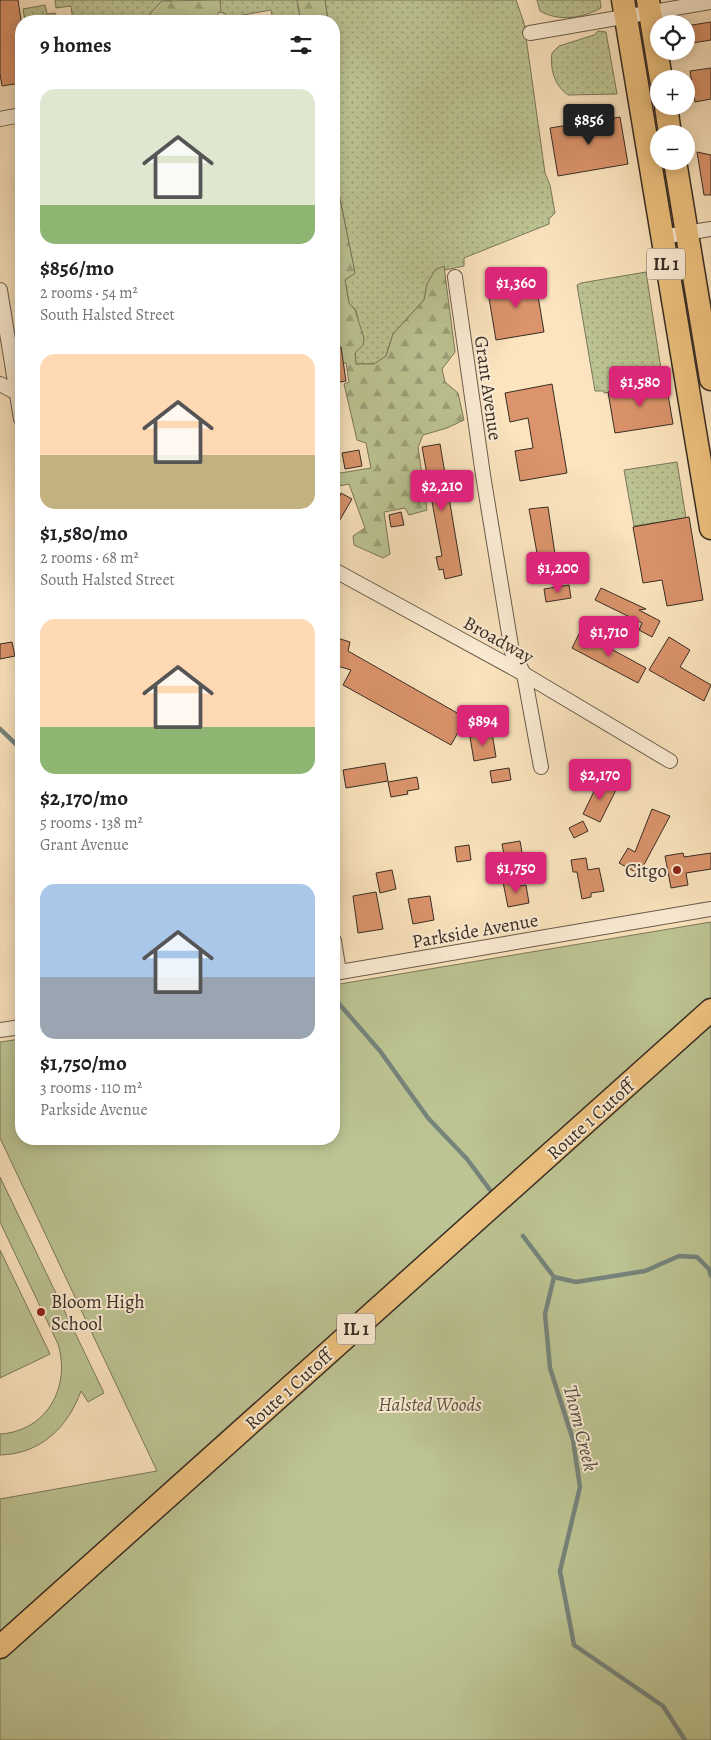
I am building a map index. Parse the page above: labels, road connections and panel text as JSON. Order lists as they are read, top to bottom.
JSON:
{
  "streets": {
    "main road": ["IL 1", "Route 1 Cutoff"],
    "street": ["Grant Avenue", "Broadway", "Parkside Avenue"]
  },
  "crossings": [
    ["Grant Avenue", "Broadway"]
  ],
  "water": ["Thorn Creek"],
  "parks": ["Halsted Woods"],
  "places": ["Citgo", "Bloom High School"],
  "page": {
    "map_buttons": ["+", "−"],
    "heading": "9 homes",
    "list": [
      {
        "name": "$856/mo",
        "note": "2 rooms · 54 m² · South Halsted Street"
      },
      {
        "name": "$1,580/mo",
        "note": "2 rooms · 68 m² · South Halsted Street"
      },
      {
        "name": "$2,170/mo",
        "note": "5 rooms · 138 m² · Grant Avenue"
      },
      {
        "name": "$1,750/mo",
        "note": "3 rooms · 110 m² · Parkside Avenue"
      }
    ],
    "price": [
      "$856",
      "$1,360",
      "$1,580",
      "$2,210",
      "$1,200",
      "$1,710",
      "$894",
      "$2,170",
      "$1,750"
    ]
  }
}
